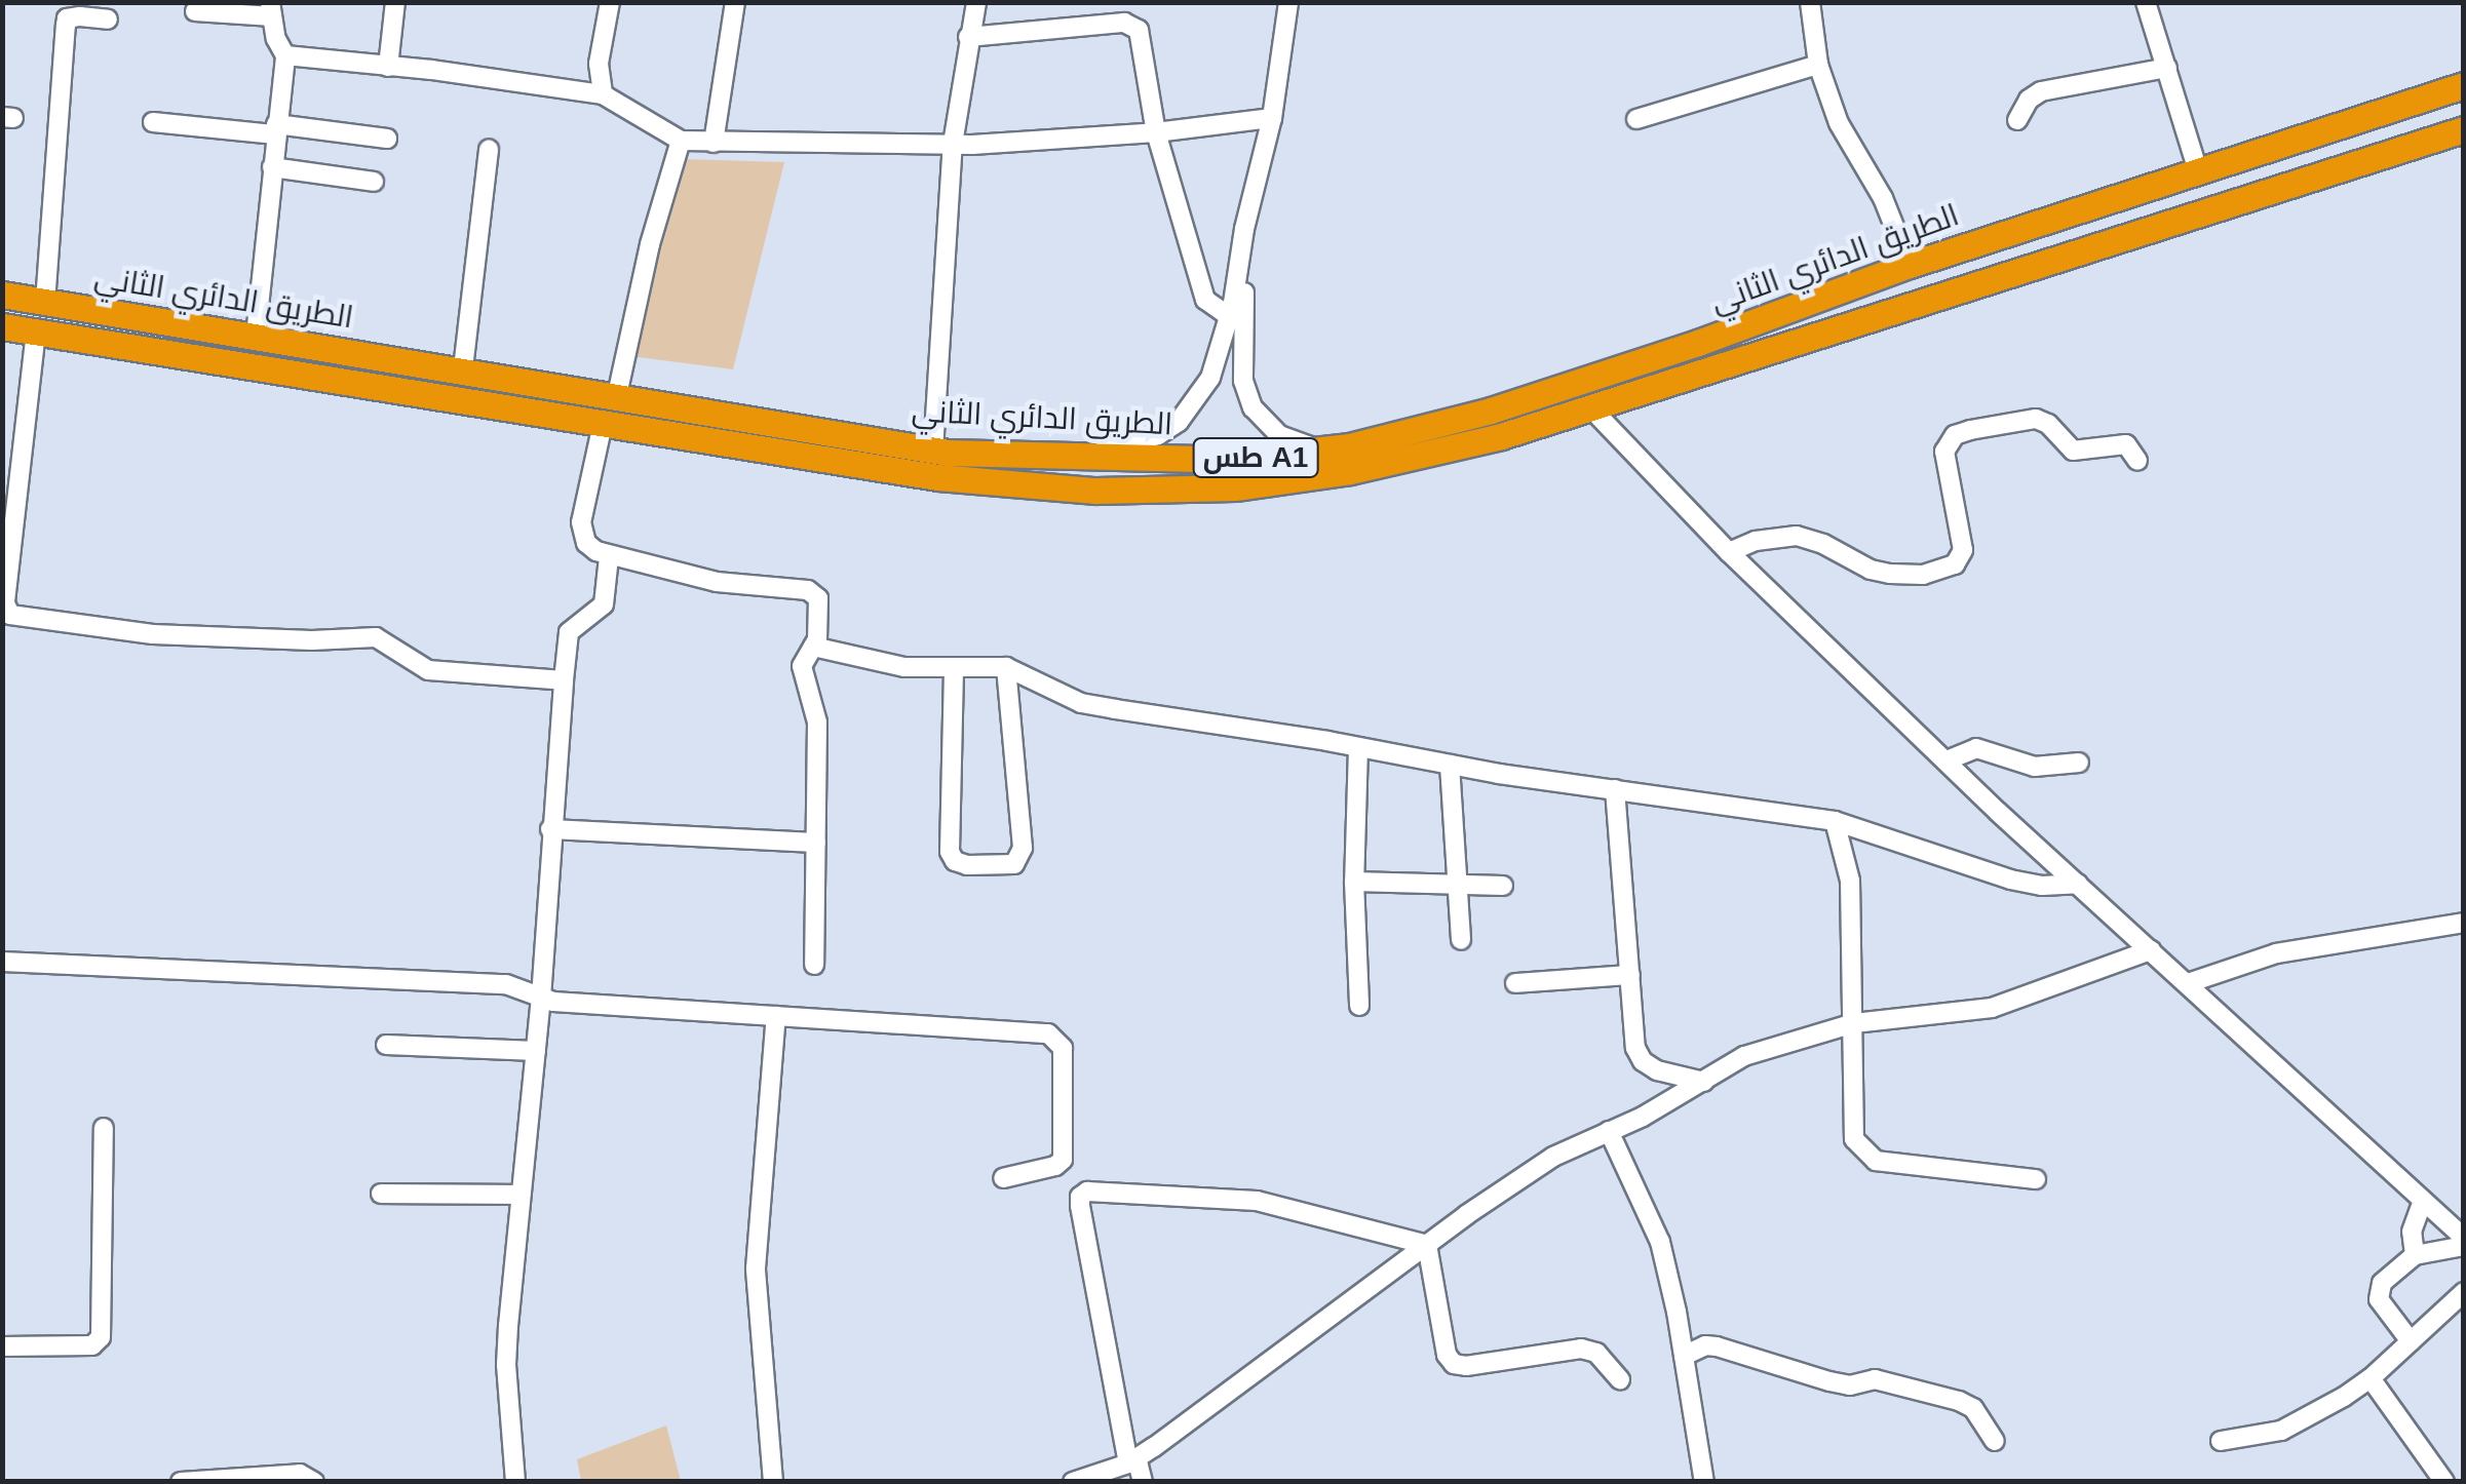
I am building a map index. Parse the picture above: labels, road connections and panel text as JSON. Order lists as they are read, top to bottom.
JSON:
{
  "streets": {
    "highway": ["الطريق الدائري الثاني", "طس A1"]
  }
}
